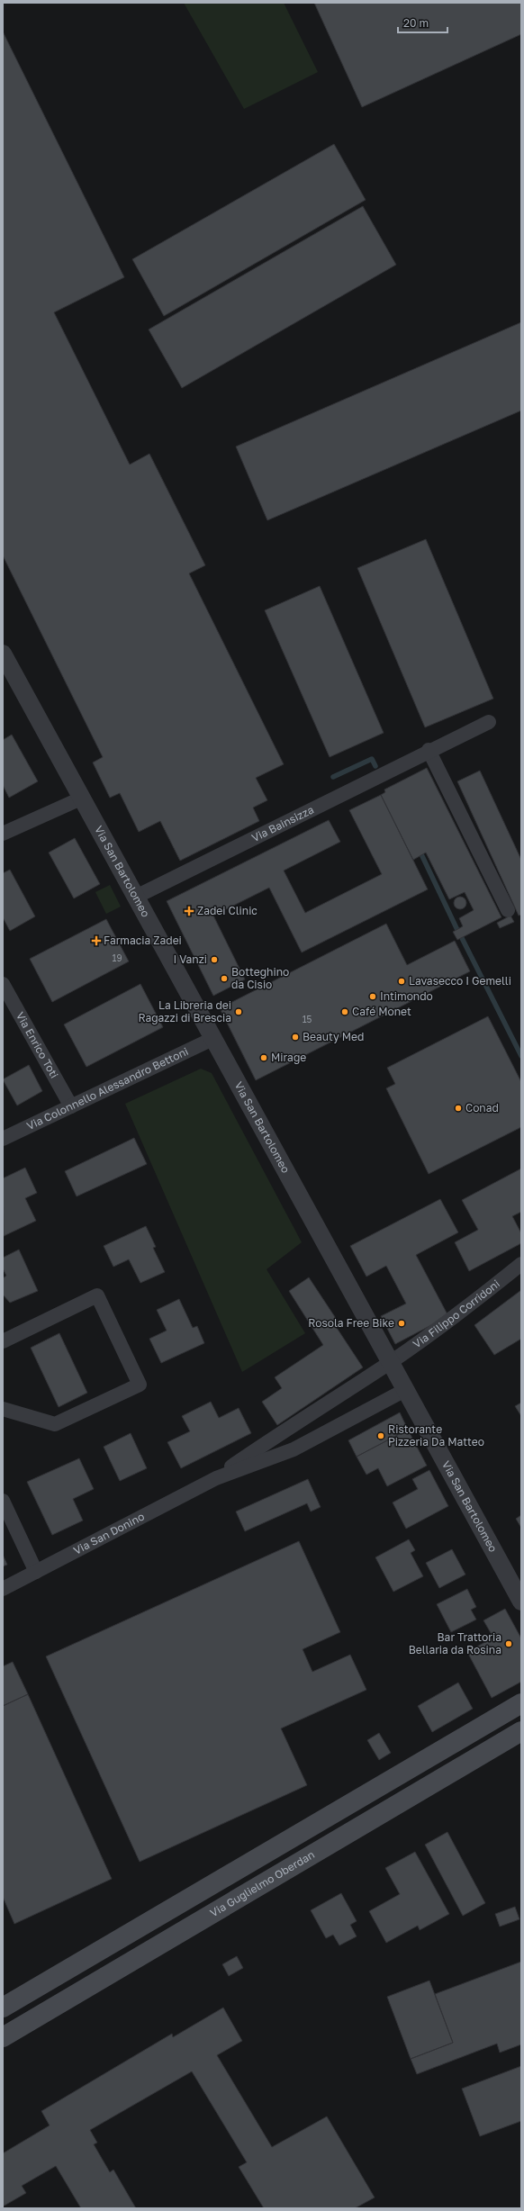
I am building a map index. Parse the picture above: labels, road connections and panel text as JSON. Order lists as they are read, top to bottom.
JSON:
{
  "streets": {
    "main road": ["Via Guglielmo Oberdan"],
    "street": [
      "Via Bainsizza",
      "Via San Bartolomeo",
      "Via Enrico Toti",
      "Via Colonnello Alessandro Bettoni",
      "Via Filippo Corridoni",
      "Via San Donino"
    ]
  },
  "crossings": [
    ["Via Bainsizza", "Via San Bartolomeo"],
    ["Via San Bartolomeo", "Via Colonnello Alessandro Bettoni"],
    ["Via San Bartolomeo", "Via Filippo Corridoni"],
    ["Via San Bartolomeo", "Via San Donino"],
    ["Via Enrico Toti", "Via Colonnello Alessandro Bettoni"],
    ["Via Filippo Corridoni", "Via San Donino"]
  ],
  "places": {
    "health": ["Zadei Clinic", "Farmacia Zadei"],
    "other": [
      "I Vanzi",
      "Botteghino da Cisio",
      "Lavasecco I Gemelli",
      "Intimondo",
      "La Libreria dei Ragazzi di Brescia",
      "Café Monet",
      "Beauty Med",
      "Mirage",
      "Conad",
      "Rosola Free Bike",
      "Ristorante Pizzeria Da Matteo",
      "Bar Trattoria Bellaria da Rosina"
    ]
  },
  "house_numbers": ["19", "15"],
  "scale_bar": "20 m"
}
